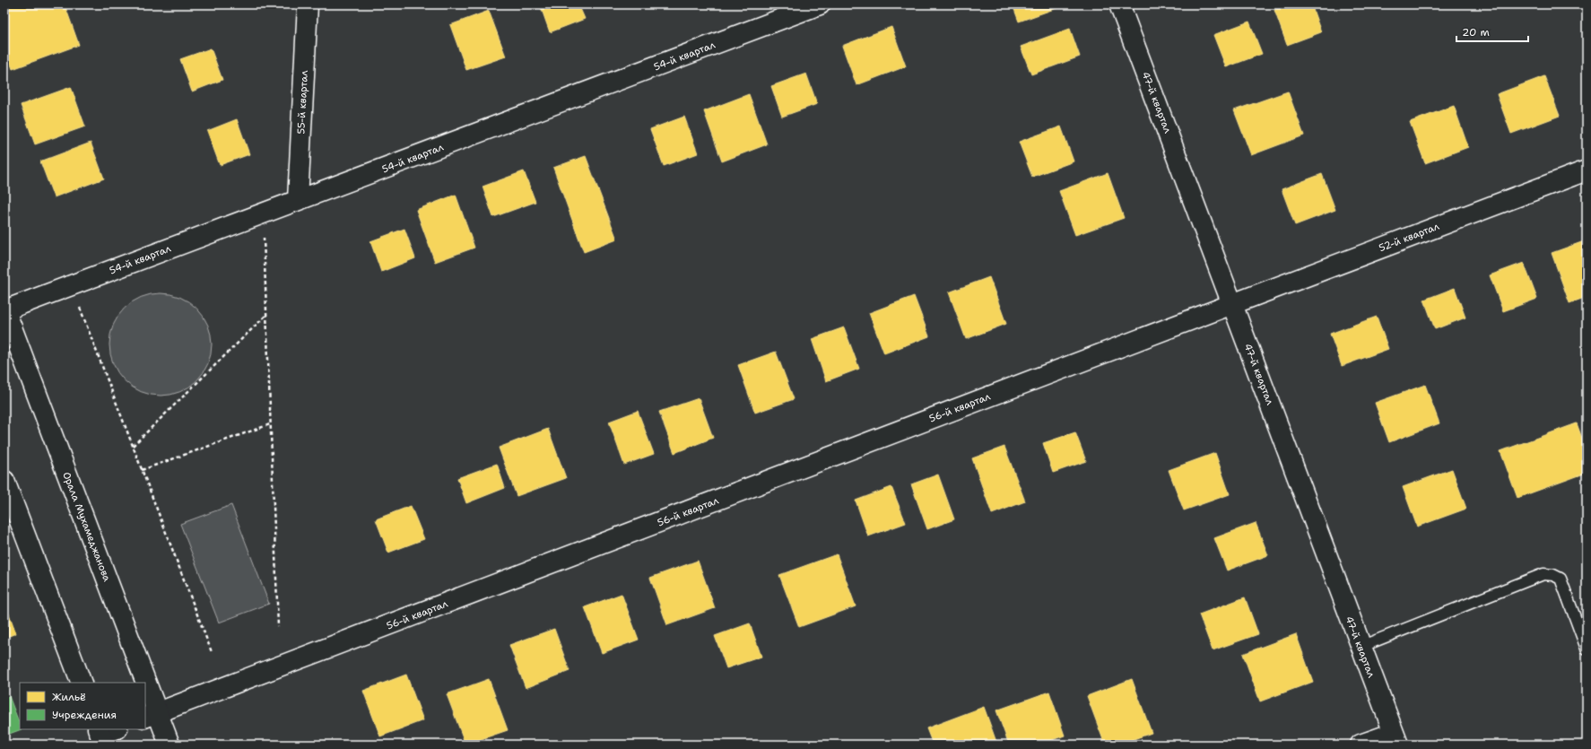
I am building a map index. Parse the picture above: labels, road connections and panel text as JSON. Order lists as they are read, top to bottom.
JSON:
{
  "streets": {
    "street": [
      "54-й квартал",
      "55-й квартал",
      "47-й квартал",
      "52-й квартал",
      "56-й квартал",
      "Орала Мухамеджанова"
    ]
  },
  "crossings": [
    ["54-й квартал", "55-й квартал"],
    ["54-й квартал", "Орала Мухамеджанова"],
    ["47-й квартал", "52-й квартал"],
    ["47-й квартал", "56-й квартал"],
    ["52-й квартал", "56-й квартал"],
    ["56-й квартал", "Орала Мухамеджанова"]
  ],
  "legend": ["Жильё", "Учреждения"],
  "scale_bar": "20 m"
}
